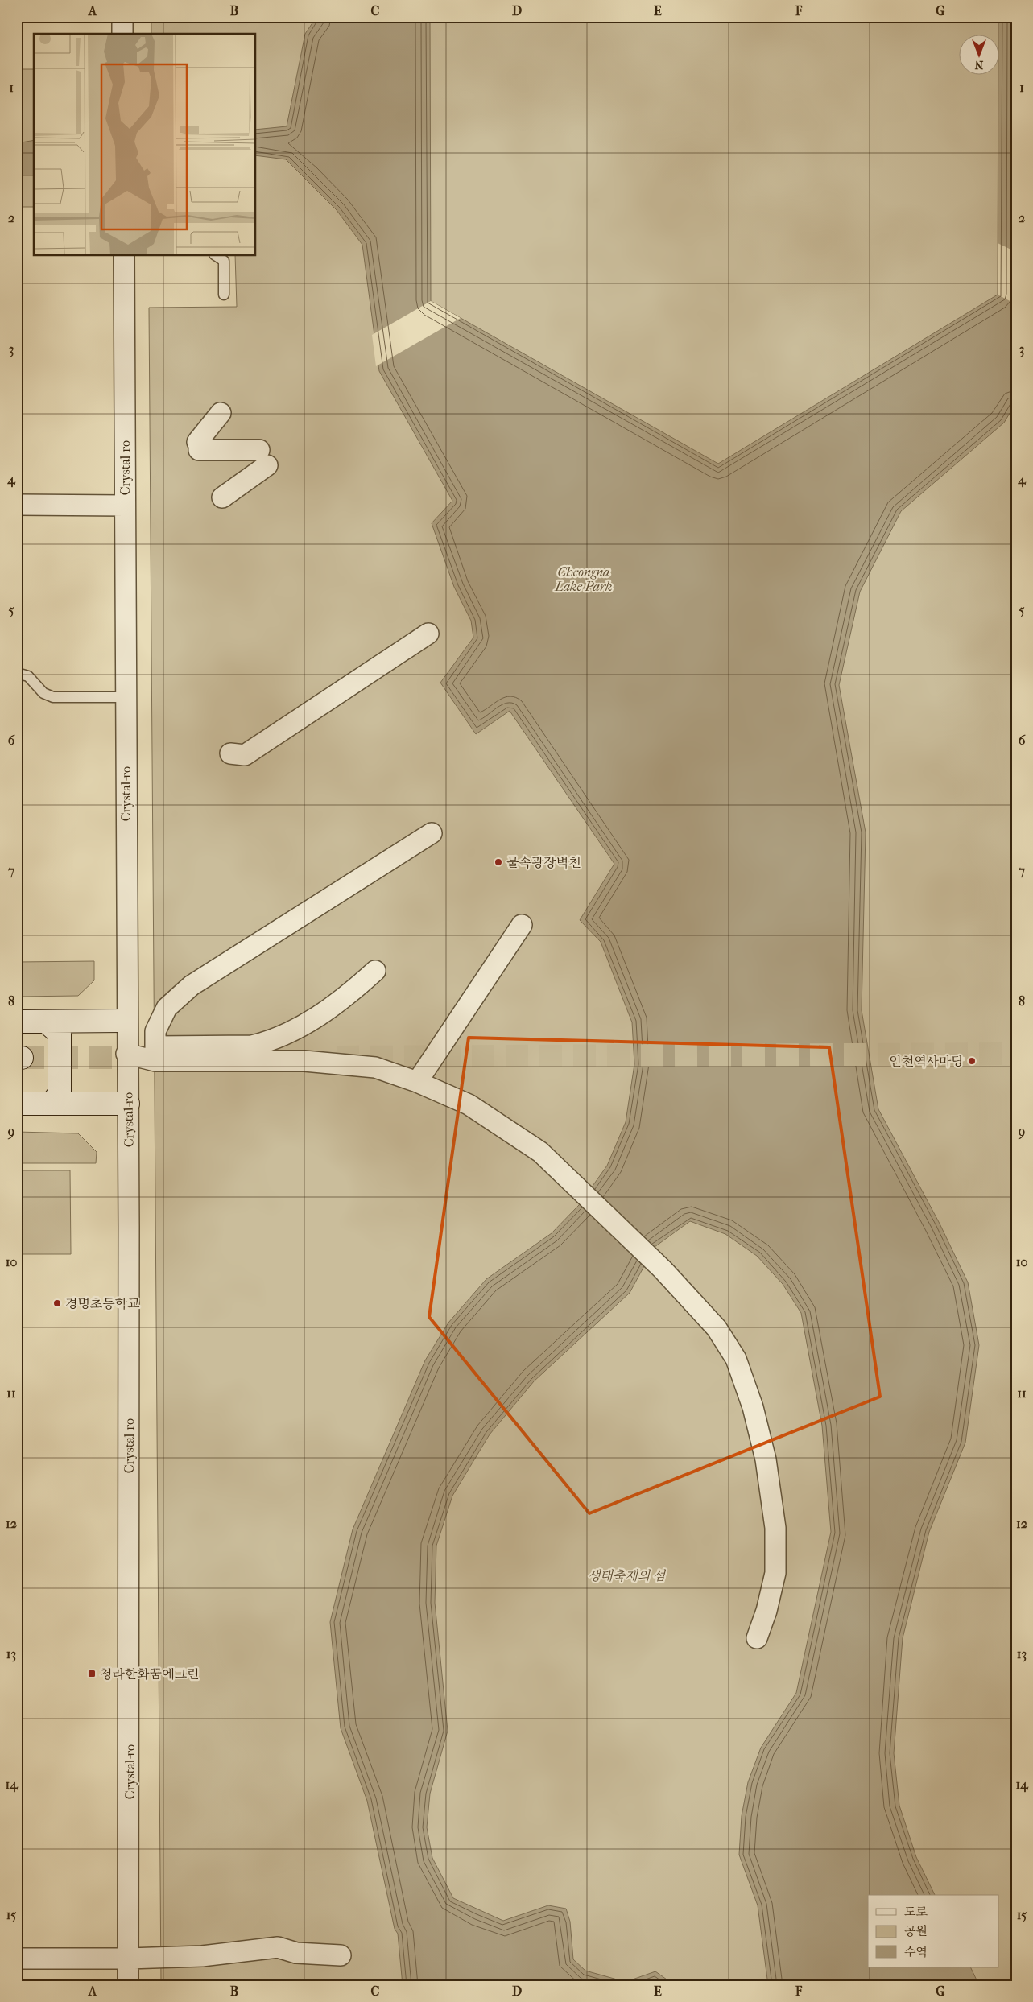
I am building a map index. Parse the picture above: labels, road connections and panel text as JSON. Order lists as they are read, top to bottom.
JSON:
{
  "streets": {
    "street": ["Crystal-ro"]
  },
  "parks": ["Cheongna Lake Park", "생태축제의 섬"],
  "places": {
    "other": ["물속광장벽천", "인천역사마당", "경명초등학교"],
    "transit": ["청라한화꿈에그린"]
  },
  "legend": ["도로", "공원", "수역"],
  "north": "bottom",
  "grid": {
    "columns": [
      "A",
      "B",
      "C",
      "D",
      "E",
      "F",
      "G"
    ],
    "rows": [
      "1",
      "2",
      "3",
      "4",
      "5",
      "6",
      "7",
      "8",
      "9",
      "10",
      "11",
      "12",
      "13",
      "14",
      "15"
    ]
  }
}
